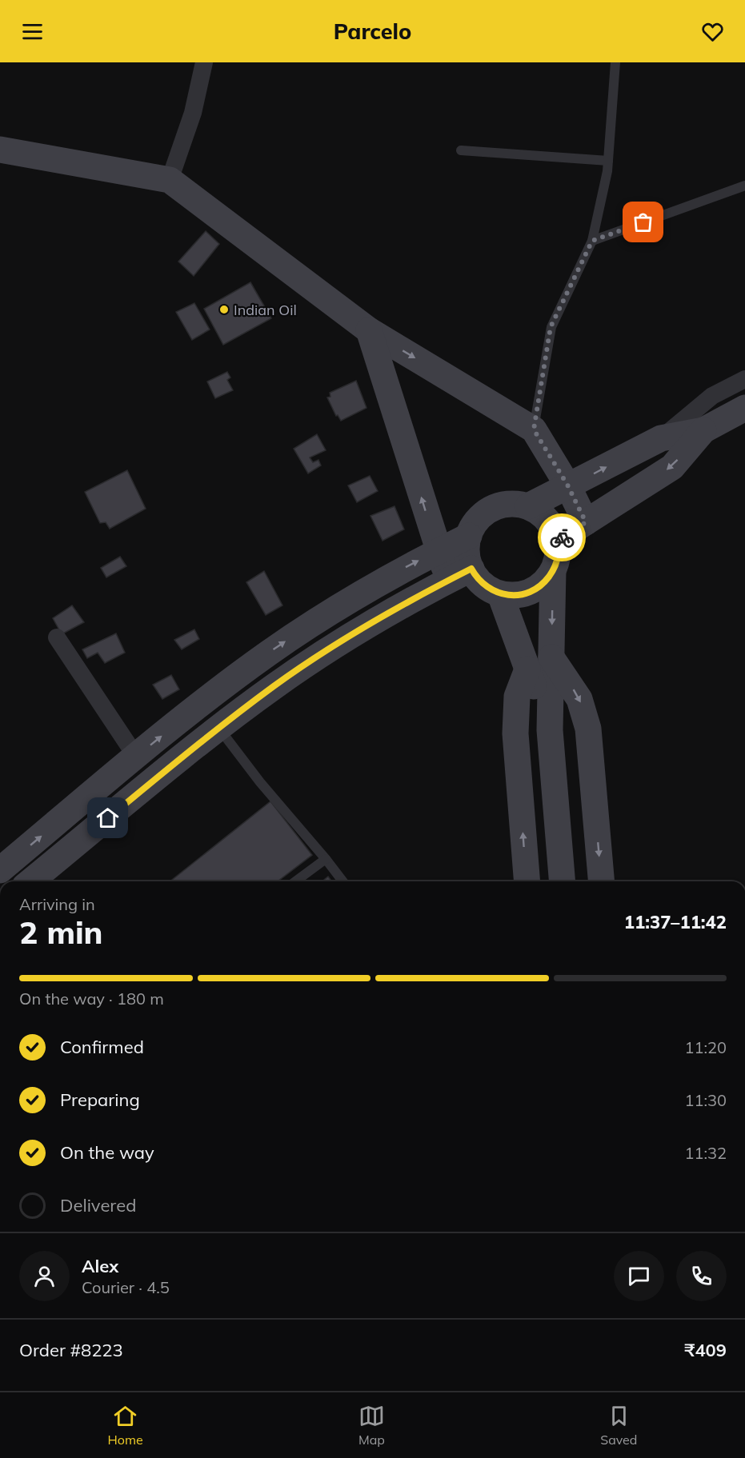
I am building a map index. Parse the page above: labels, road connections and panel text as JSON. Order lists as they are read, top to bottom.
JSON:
{
  "places": ["Indian Oil"],
  "page": {
    "header": "Parcelo",
    "heading": ["2 min", "Arriving in", "11:37–11:42"],
    "panel": [
      "Alex",
      "Courier · 4.5",
      "Order #8223",
      "₹409"
    ],
    "bar": "On the way · 180 m",
    "list": [
      ["Confirmed", "11:20"],
      ["Preparing", "11:30"],
      ["On the way", "11:32"],
      "Delivered"
    ],
    "tabs": ["Home", "Map", "Saved"]
  }
}
